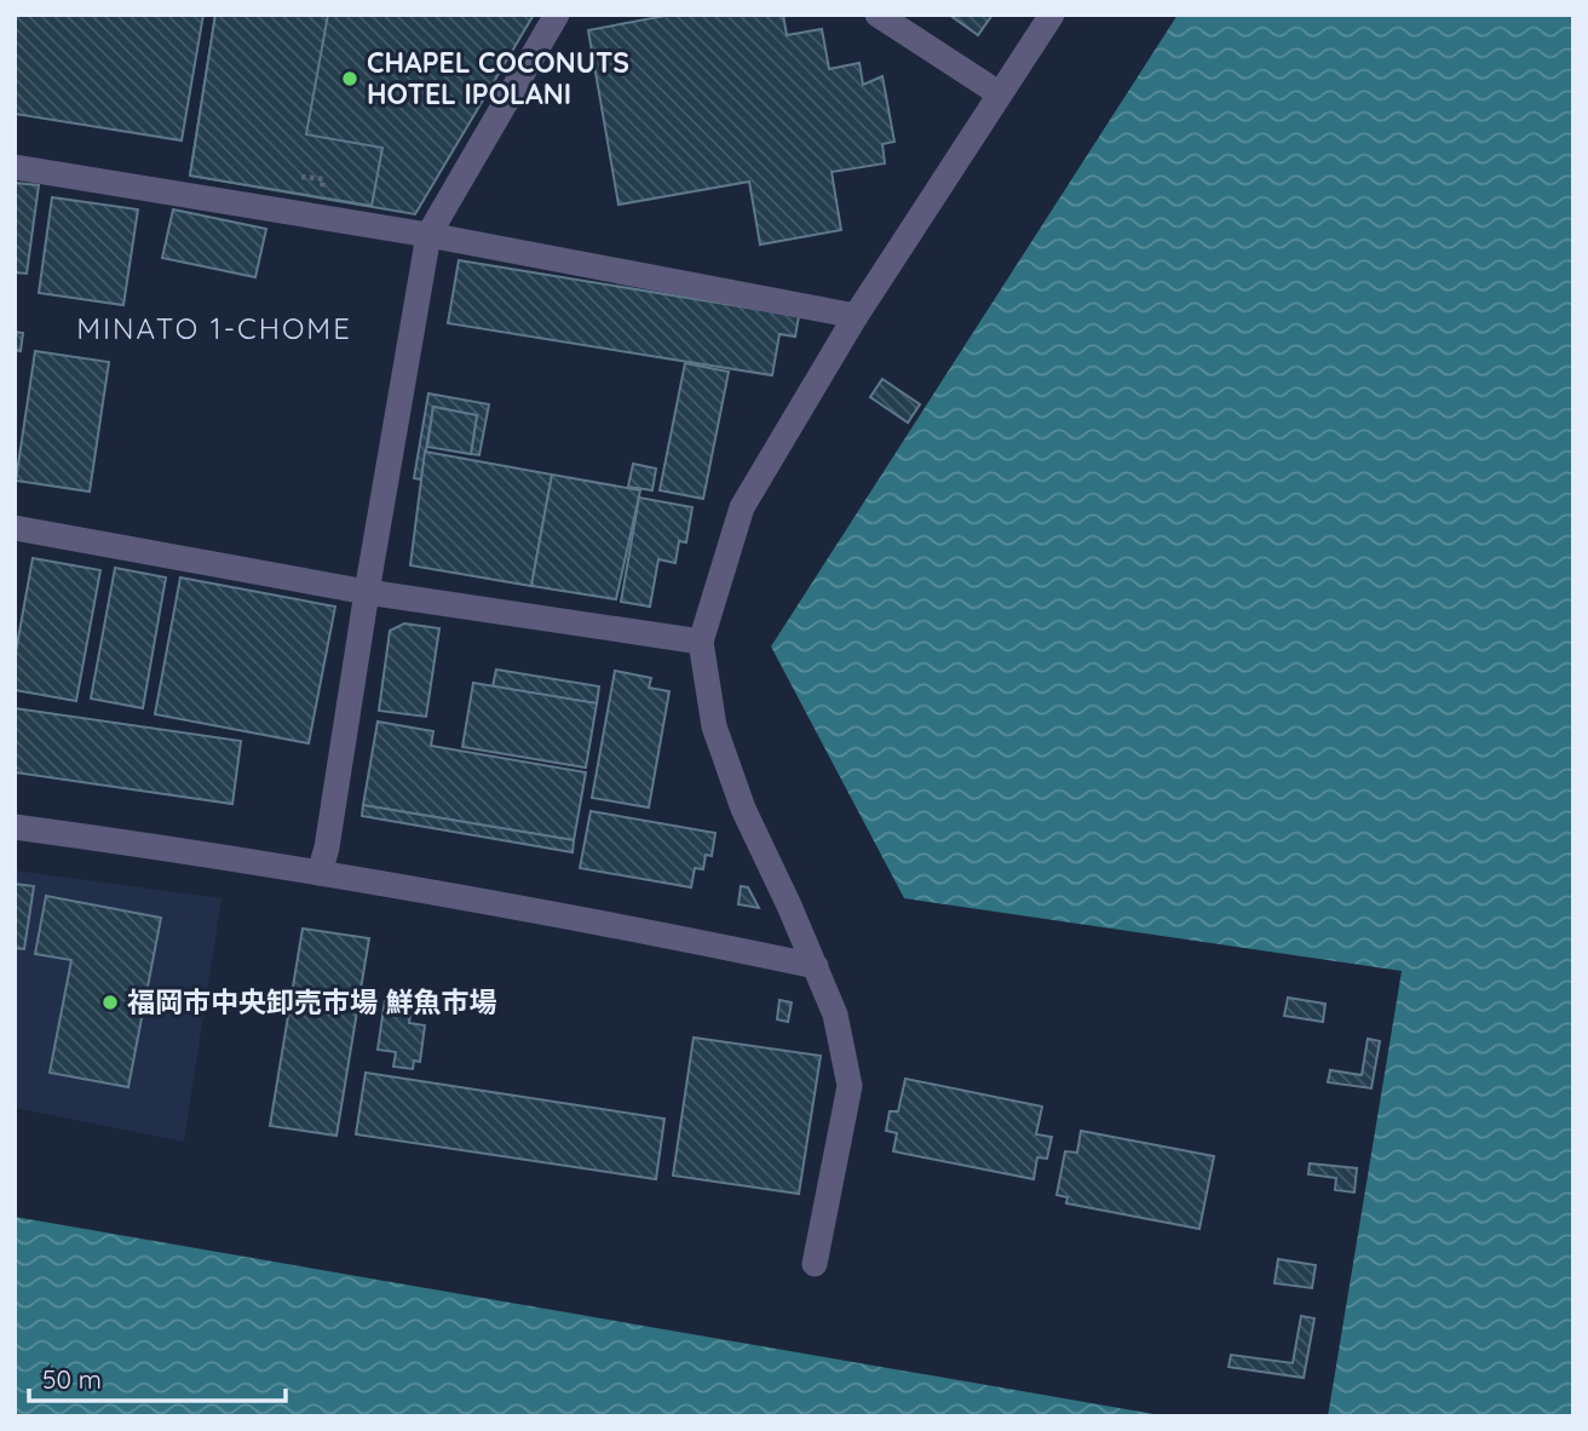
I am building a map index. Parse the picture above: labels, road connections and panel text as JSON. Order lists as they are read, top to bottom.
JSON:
{
  "districts": ["MINATO 1-CHOME"],
  "places": ["CHAPEL COCONUTS HOTEL IPOLANI", "福岡市中央卸売市場 鮮魚市場"],
  "scale_bar": "50 m"
}
